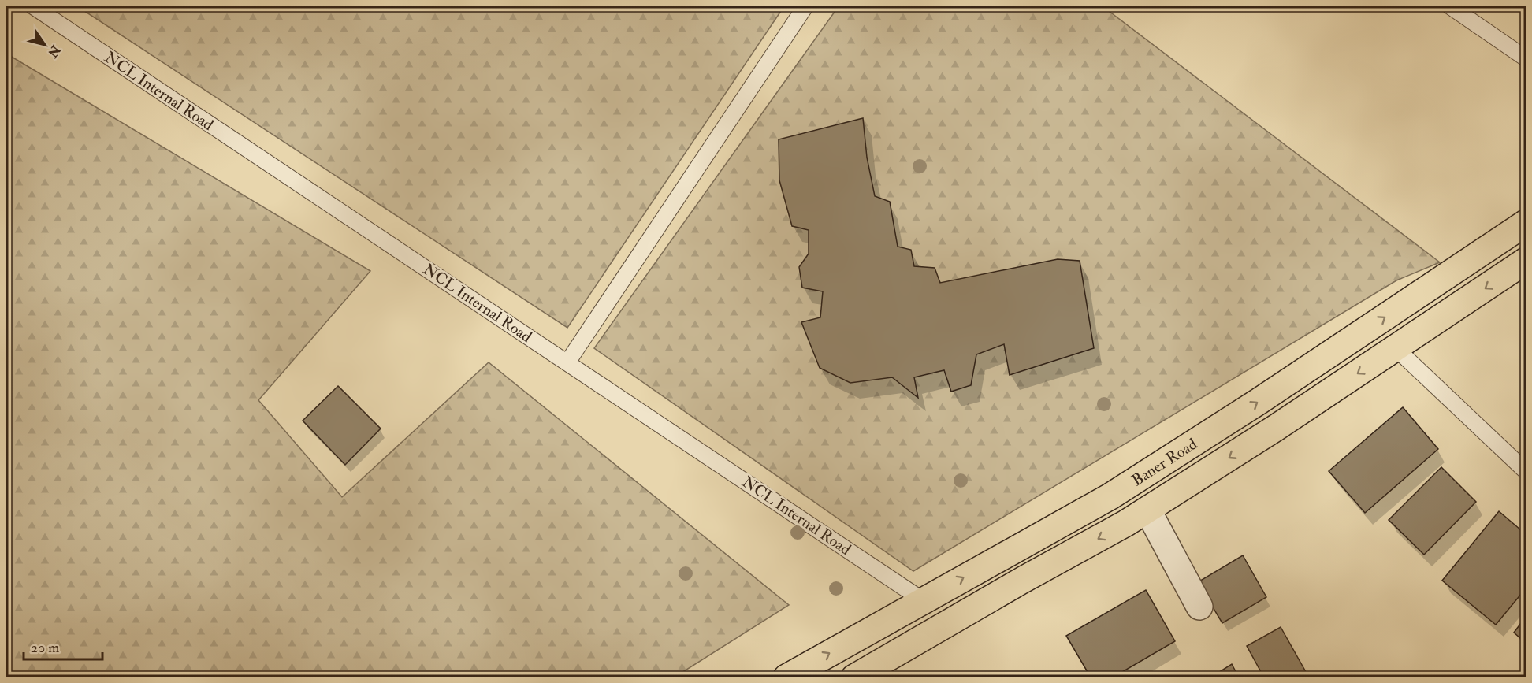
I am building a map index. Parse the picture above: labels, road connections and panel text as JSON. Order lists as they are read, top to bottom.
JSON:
{
  "streets": {
    "main road": ["Baner Road"],
    "lane": ["NCL Internal Road"]
  },
  "crossings": [
    ["NCL Internal Road", "Baner Road"]
  ],
  "scale_bar": "20 m",
  "north": "bottom right"
}
